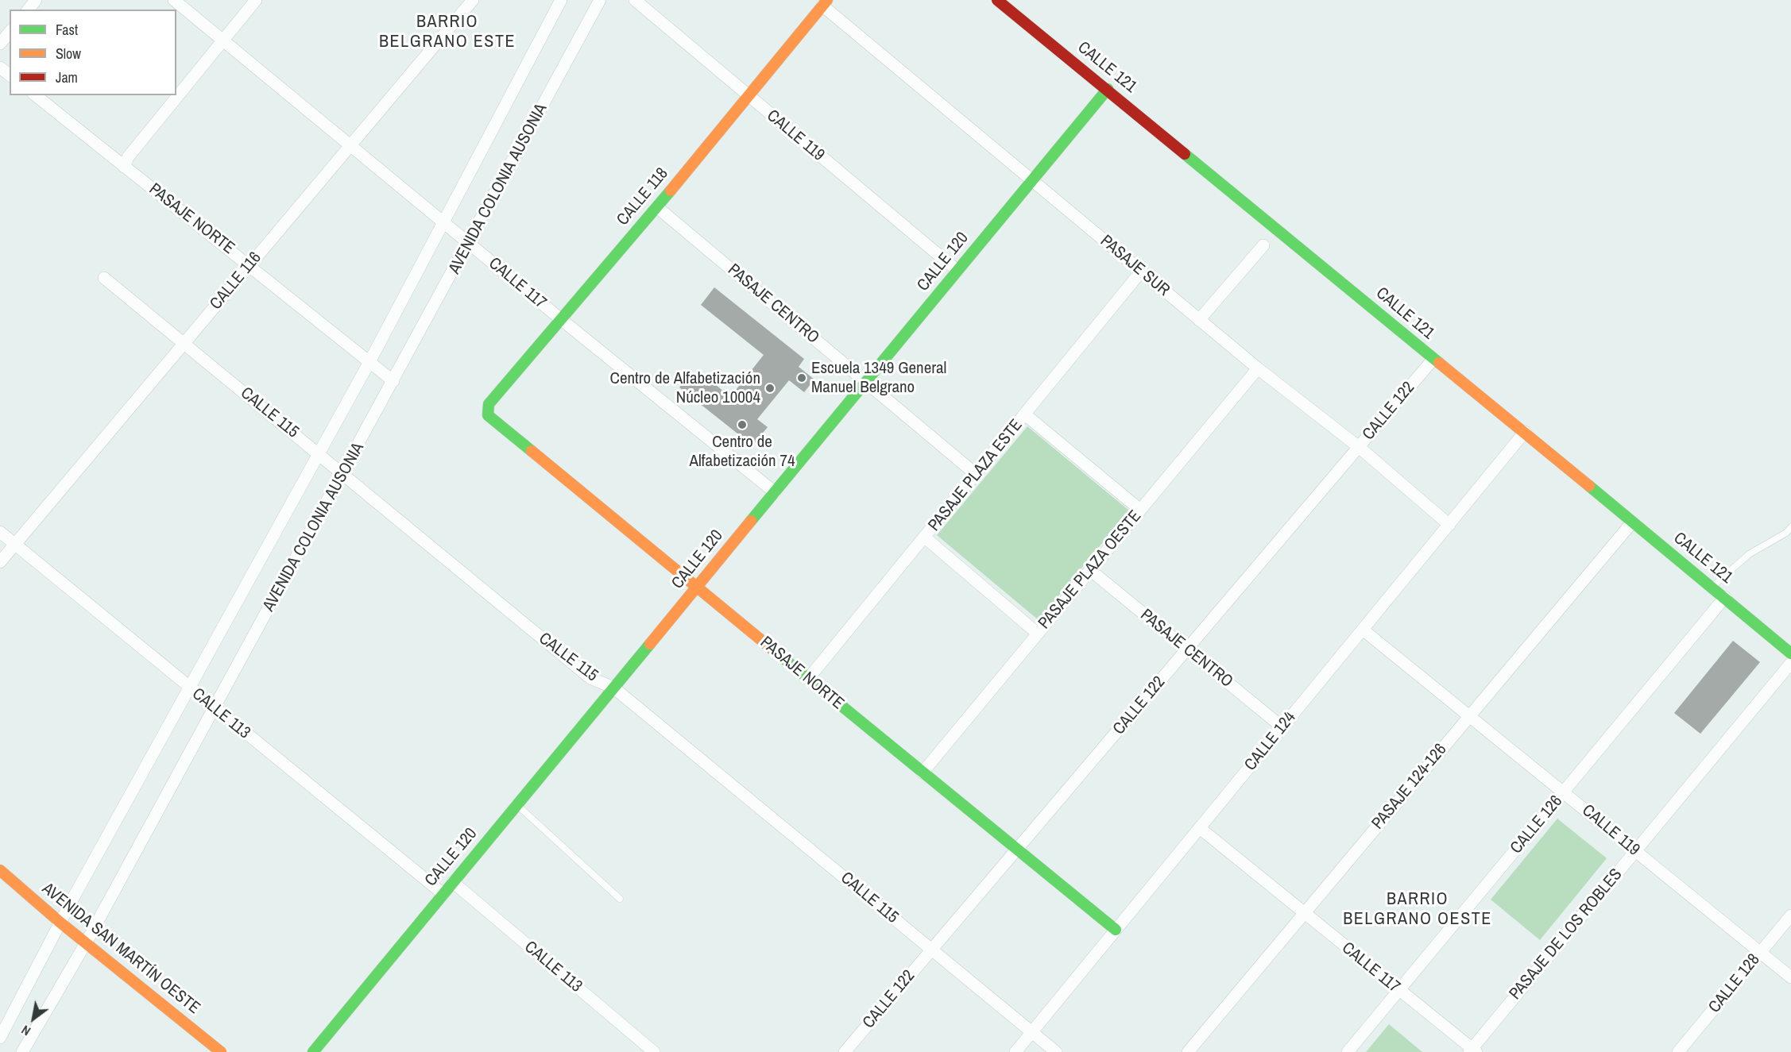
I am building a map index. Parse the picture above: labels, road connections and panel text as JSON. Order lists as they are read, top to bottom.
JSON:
{
  "streets": {
    "street": [
      "CALLE 121",
      "CALLE 119",
      "AVENIDA COLONIA AUSONIA",
      "CALLE 118",
      "PASAJE NORTE",
      "CALLE 120",
      "PASAJE SUR",
      "CALLE 116",
      "CALLE 117",
      "PASAJE CENTRO",
      "CALLE 122",
      "CALLE 115",
      "PASAJE PLAZA ESTE",
      "PASAJE PLAZA OESTE",
      "CALLE 113",
      "CALLE 124",
      "PASAJE 124-126",
      "CALLE 126",
      "PASAJE DE LOS ROBLES",
      "AVENIDA SAN MARTÍN OESTE",
      "CALLE 128"
    ]
  },
  "crossings": [
    ["CALLE 121", "CALLE 120"],
    ["CALLE 121", "CALLE 122"],
    ["CALLE 121", "CALLE 124"],
    ["CALLE 121", "PASAJE 124-126"],
    ["CALLE 121", "CALLE 126"],
    ["CALLE 119", "CALLE 118"],
    ["CALLE 119", "CALLE 120"],
    ["CALLE 119", "CALLE 124"],
    ["CALLE 119", "PASAJE 124-126"],
    ["CALLE 119", "CALLE 126"],
    ["CALLE 119", "PASAJE DE LOS ROBLES"],
    ["CALLE 119", "CALLE 128"],
    ["AVENIDA COLONIA AUSONIA", "PASAJE NORTE"],
    ["AVENIDA COLONIA AUSONIA", "CALLE 117"],
    ["AVENIDA COLONIA AUSONIA", "CALLE 115"],
    ["AVENIDA COLONIA AUSONIA", "CALLE 113"],
    ["AVENIDA COLONIA AUSONIA", "AVENIDA SAN MARTÍN OESTE"],
    ["CALLE 118", "PASAJE NORTE"],
    ["CALLE 118", "PASAJE SUR"],
    ["CALLE 118", "CALLE 117"],
    ["CALLE 118", "PASAJE CENTRO"],
    ["PASAJE NORTE", "CALLE 120"],
    ["PASAJE NORTE", "CALLE 116"],
    ["PASAJE NORTE", "CALLE 122"],
    ["PASAJE NORTE", "PASAJE PLAZA ESTE"],
    ["PASAJE NORTE", "PASAJE PLAZA OESTE"],
    ["PASAJE NORTE", "CALLE 124"],
    ["CALLE 120", "PASAJE SUR"],
    ["CALLE 120", "CALLE 117"],
    ["CALLE 120", "PASAJE CENTRO"],
    ["CALLE 120", "CALLE 115"],
    ["CALLE 120", "CALLE 113"],
    ["PASAJE SUR", "CALLE 122"],
    ["PASAJE SUR", "PASAJE PLAZA ESTE"],
    ["PASAJE SUR", "PASAJE PLAZA OESTE"],
    ["PASAJE SUR", "CALLE 124"],
    ["CALLE 116", "CALLE 117"],
    ["CALLE 116", "CALLE 115"],
    ["CALLE 116", "CALLE 113"],
    ["CALLE 117", "CALLE 124"],
    ["CALLE 117", "PASAJE 124-126"],
    ["CALLE 117", "CALLE 126"],
    ["CALLE 117", "PASAJE DE LOS ROBLES"],
    ["PASAJE CENTRO", "CALLE 122"],
    ["PASAJE CENTRO", "PASAJE PLAZA ESTE"],
    ["PASAJE CENTRO", "PASAJE PLAZA OESTE"],
    ["PASAJE CENTRO", "CALLE 124"],
    ["CALLE 122", "CALLE 115"],
    ["CALLE 115", "CALLE 124"]
  ],
  "districts": ["BARRIO BELGRANO ESTE", "BARRIO BELGRANO OESTE"],
  "places": ["Escuela 1349 General Manuel Belgrano", "Centro de Alfabetización Núcleo 10004", "Centro de Alfabetización 74"],
  "legend": ["Fast", "Slow", "Jam"],
  "north": "bottom left"
}
